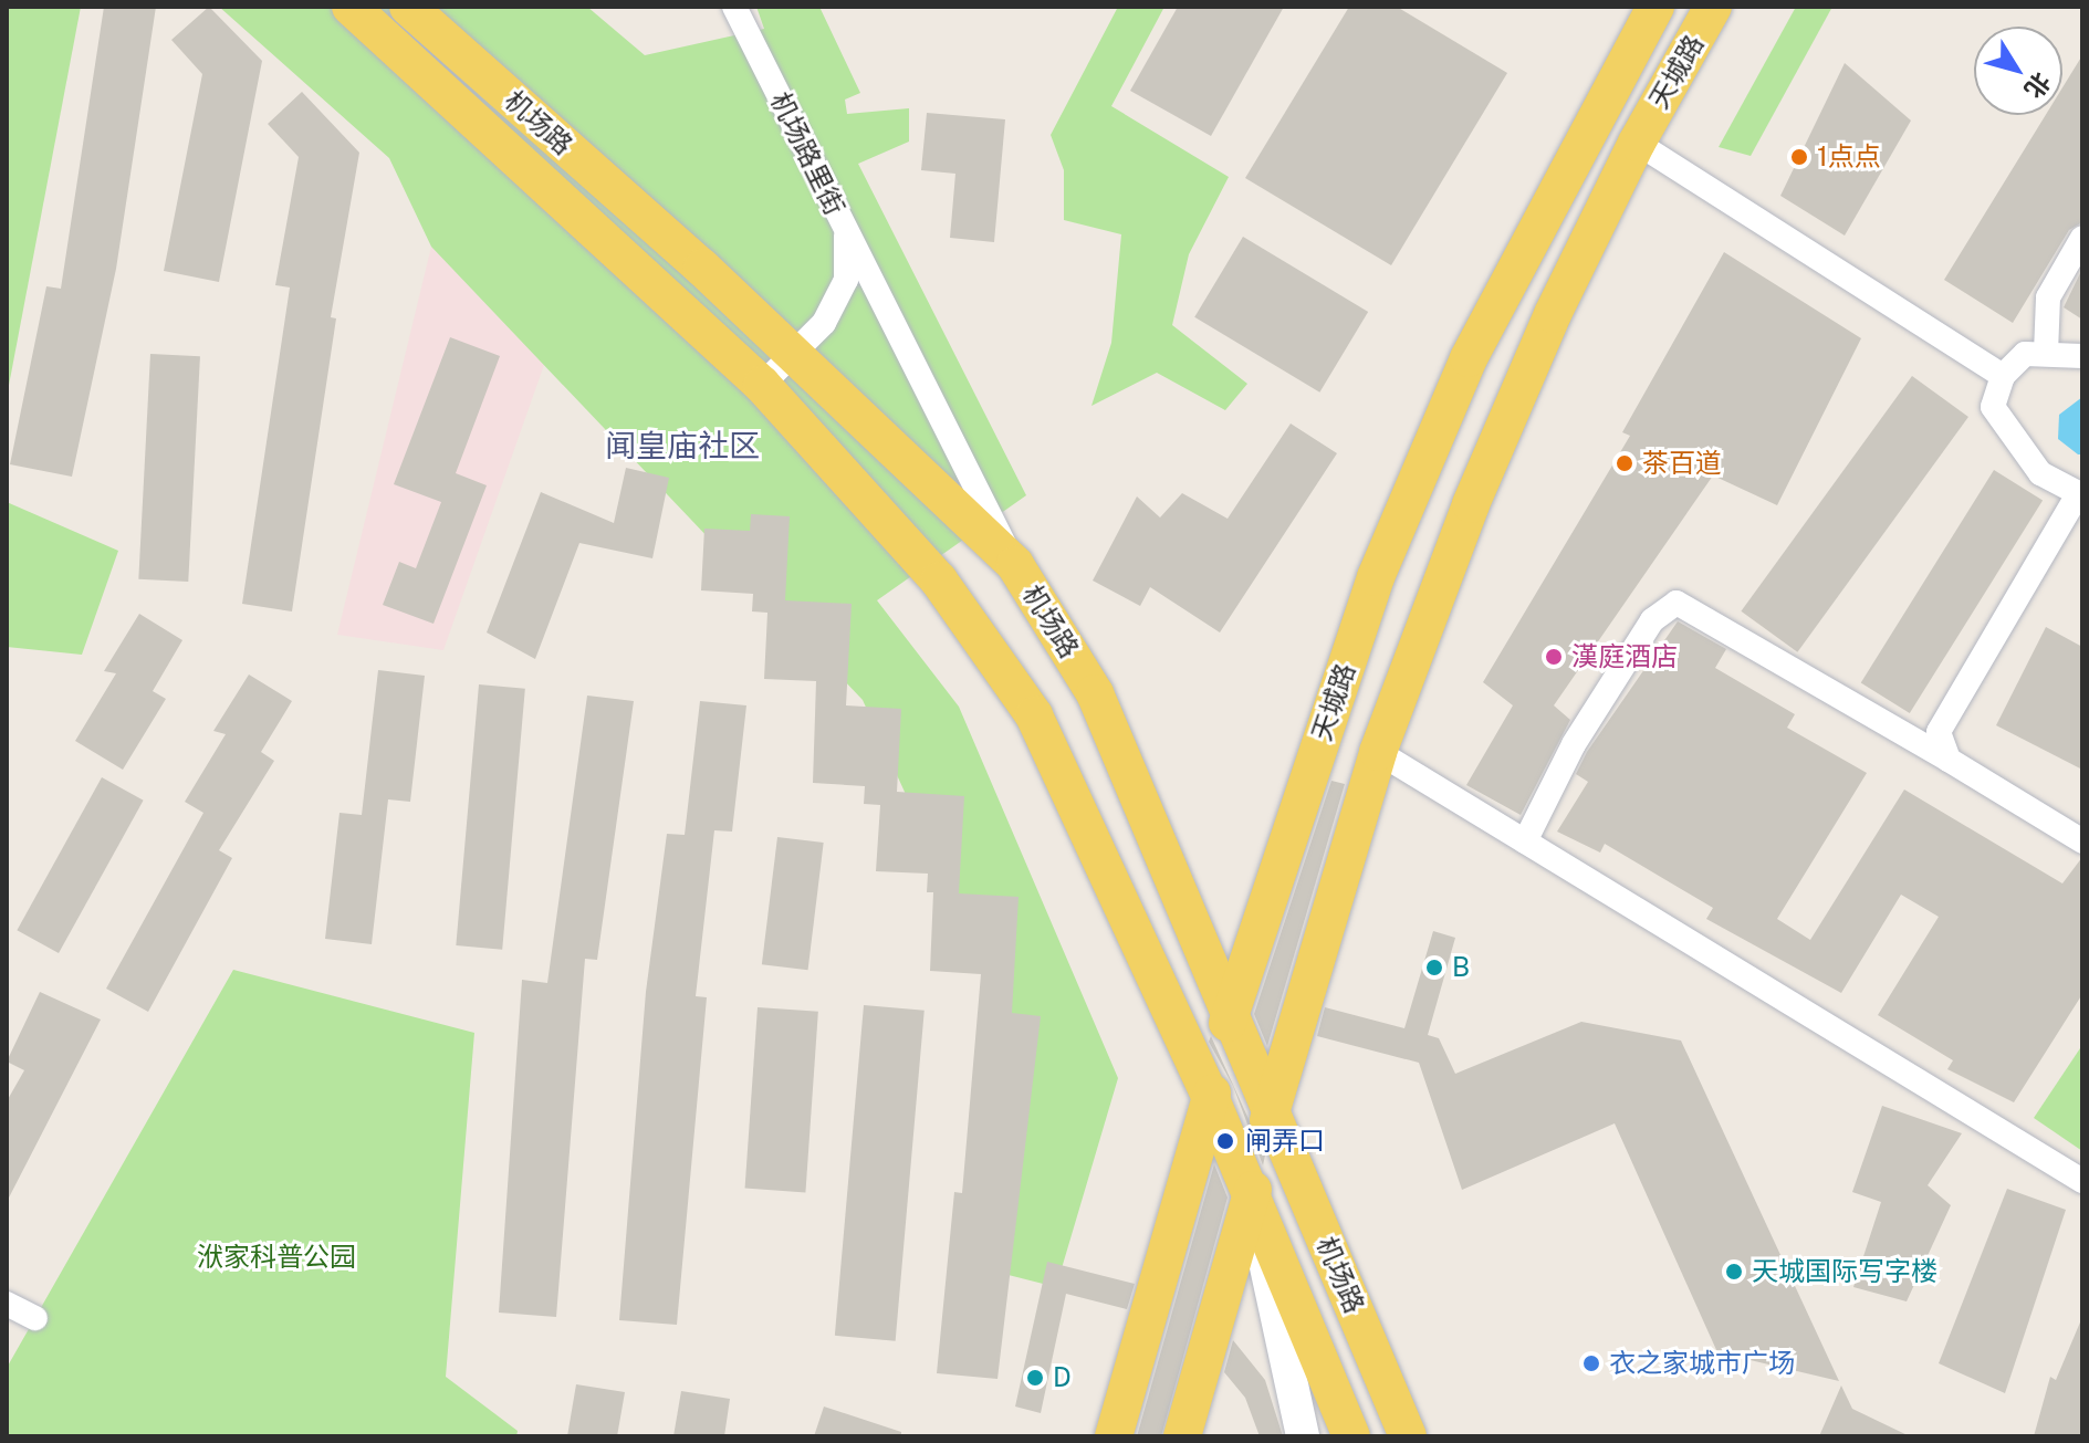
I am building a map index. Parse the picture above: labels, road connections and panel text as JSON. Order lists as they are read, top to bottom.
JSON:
{
  "streets": {
    "main road": ["天城路", "机场路"],
    "street": ["机场路里街"]
  },
  "crossings": [
    ["天城路", "机场路"],
    ["机场路", "机场路里街"]
  ],
  "districts": ["闻皇庙社区"],
  "parks": ["洑家科普公园"],
  "places": [
    "1点点",
    "茶百道",
    "漢庭酒店",
    "B",
    "闸弄口",
    "天城国际写字楼",
    "衣之家城市广场",
    "D"
  ],
  "north": "bottom right"
}
